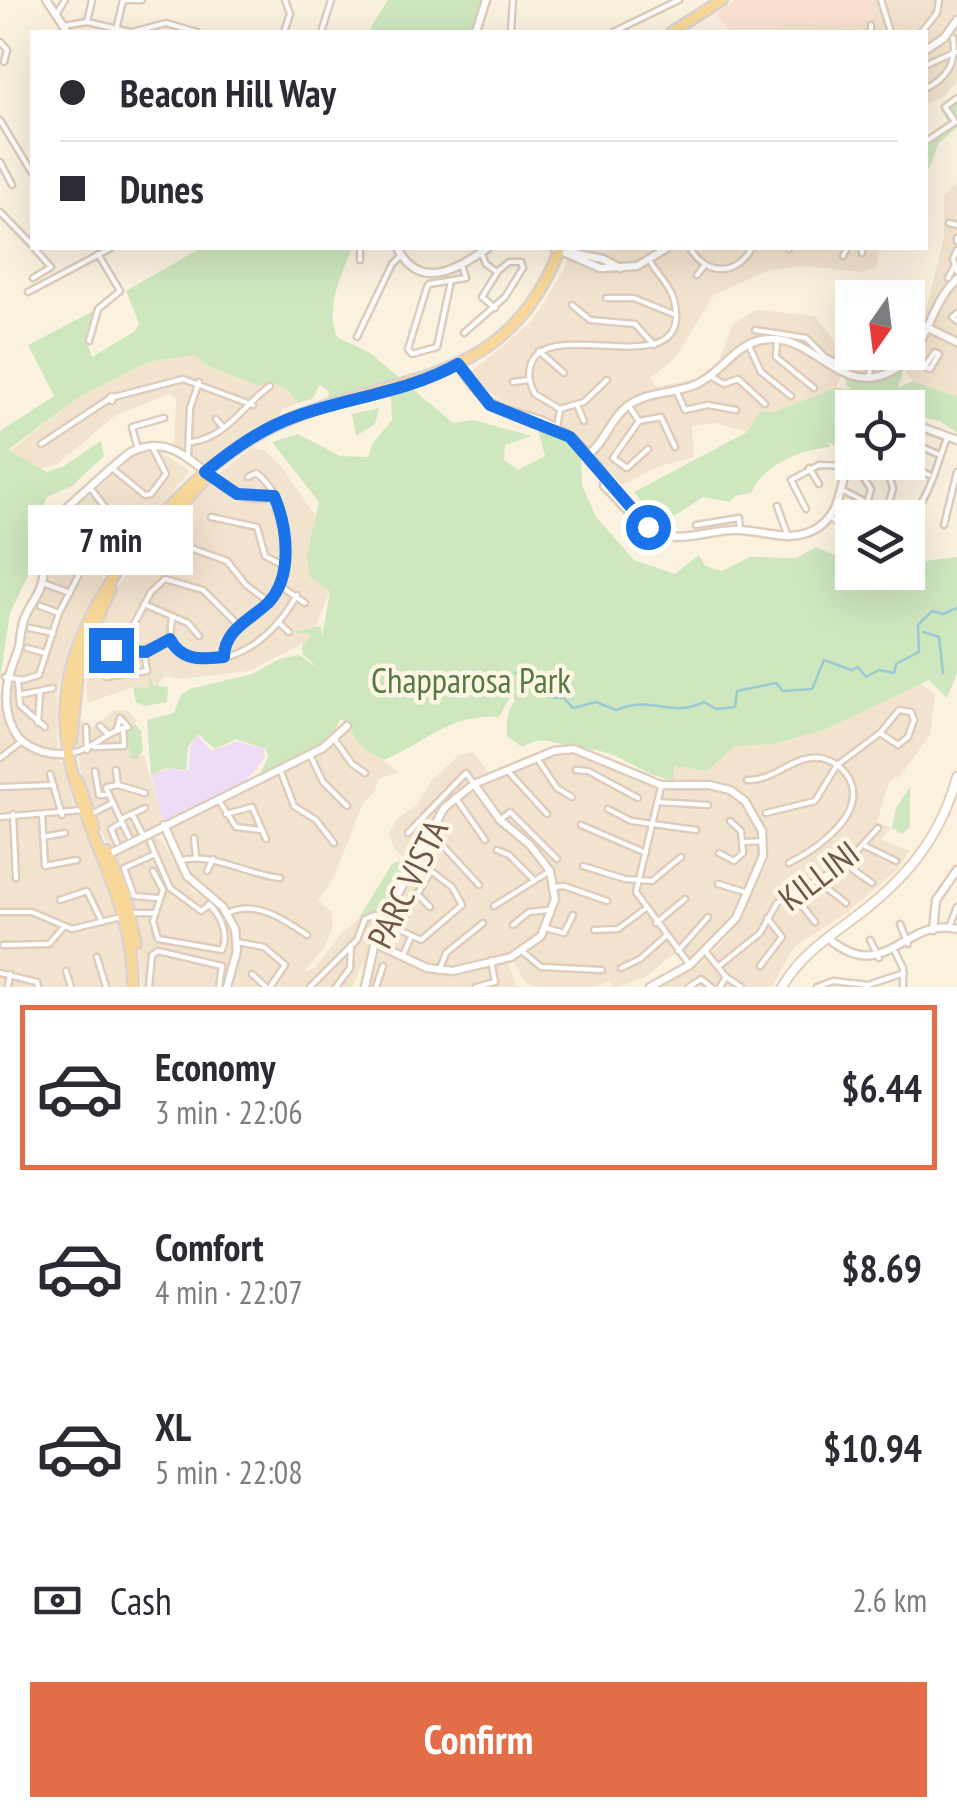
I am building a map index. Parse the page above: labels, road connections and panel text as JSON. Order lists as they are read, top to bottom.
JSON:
{
  "streets": {
    "street": ["KILLINI", "PARC VISTA"]
  },
  "parks": ["Chapparosa Park"],
  "north": "bottom",
  "page": {
    "banner": ["Beacon Hill Way", "Dunes"],
    "bubble": "7 min",
    "list": [
      {
        "name": "Economy",
        "note": "3 min · 22:06",
        "value": "$6.44"
      },
      {
        "name": "Comfort",
        "note": "4 min · 22:07",
        "value": "$8.69"
      },
      {
        "name": "XL",
        "note": "5 min · 22:08",
        "value": "$10.94"
      }
    ],
    "pay": ["Cash", "2.6 km"],
    "buttons": "Confirm"
  }
}
